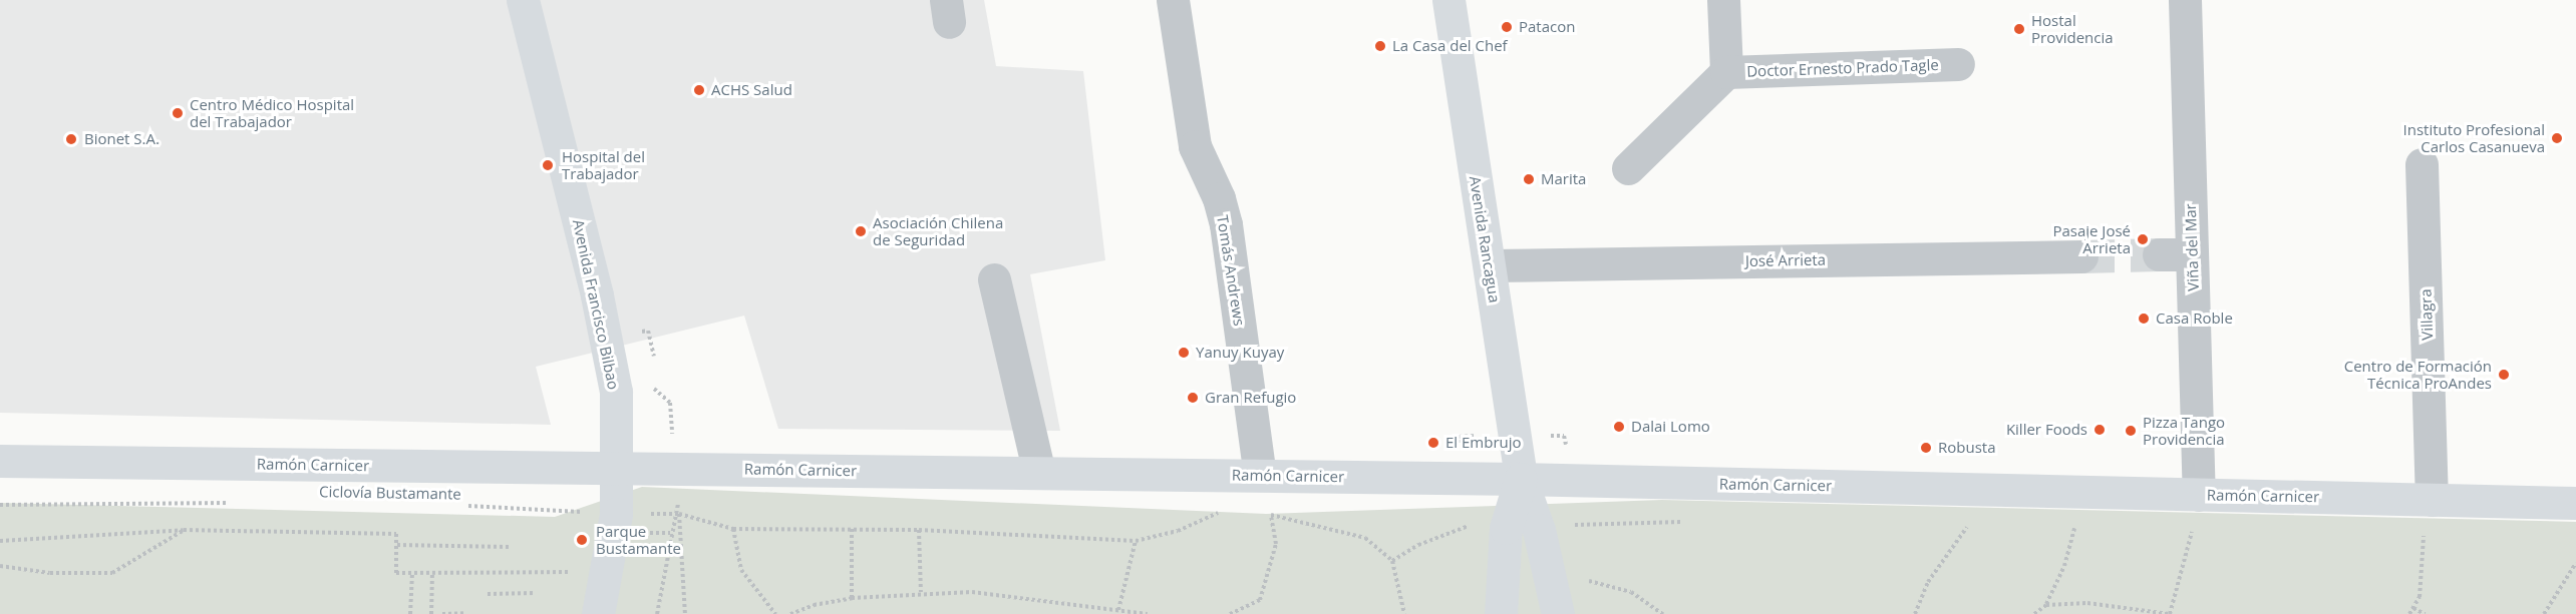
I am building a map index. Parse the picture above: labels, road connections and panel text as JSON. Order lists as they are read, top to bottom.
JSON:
{
  "streets": {
    "main road": ["Avenida Rancagua", "Avenida Francisco Bilbao", "Ramón Carnicer"],
    "street": [
      "Doctor Ernesto Prado Tagle",
      "Viña del Mar",
      "José Arrieta",
      "Tomás Andrews",
      "Villagra"
    ],
    "path": ["Ciclovía Bustamante"]
  },
  "crossings": [
    ["Avenida Rancagua", "José Arrieta"],
    ["Avenida Rancagua", "Ramón Carnicer"],
    ["Viña del Mar", "Ramón Carnicer"],
    ["Tomás Andrews", "Ramón Carnicer"],
    ["Tomás Andrews", "Ciclovía Bustamante"],
    ["Avenida Francisco Bilbao", "Ramón Carnicer"],
    ["Avenida Francisco Bilbao", "Ciclovía Bustamante"],
    ["Villagra", "Ramón Carnicer"],
    ["Ramón Carnicer", "Ciclovía Bustamante"]
  ],
  "places": [
    "Patacon",
    "Hostal Providencia",
    "La Casa del Chef",
    "ACHS Salud",
    "Centro Médico Hospital del Trabajador",
    "Instituto Profesional Carlos Casanueva",
    "Bionet S.A.",
    "Hospital del Trabajador",
    "Marita",
    "Asociación Chilena de Seguridad",
    "Pasaje José Arrieta",
    "Casa Roble",
    "Yanuy Kuyay",
    "Centro de Formación Técnica ProAndes",
    "Gran Refugio",
    "Dalai Lomo",
    "Killer Foods",
    "Pizza Tango Providencia",
    "El Embrujo",
    "Robusta",
    "Parque Bustamante"
  ]
}
